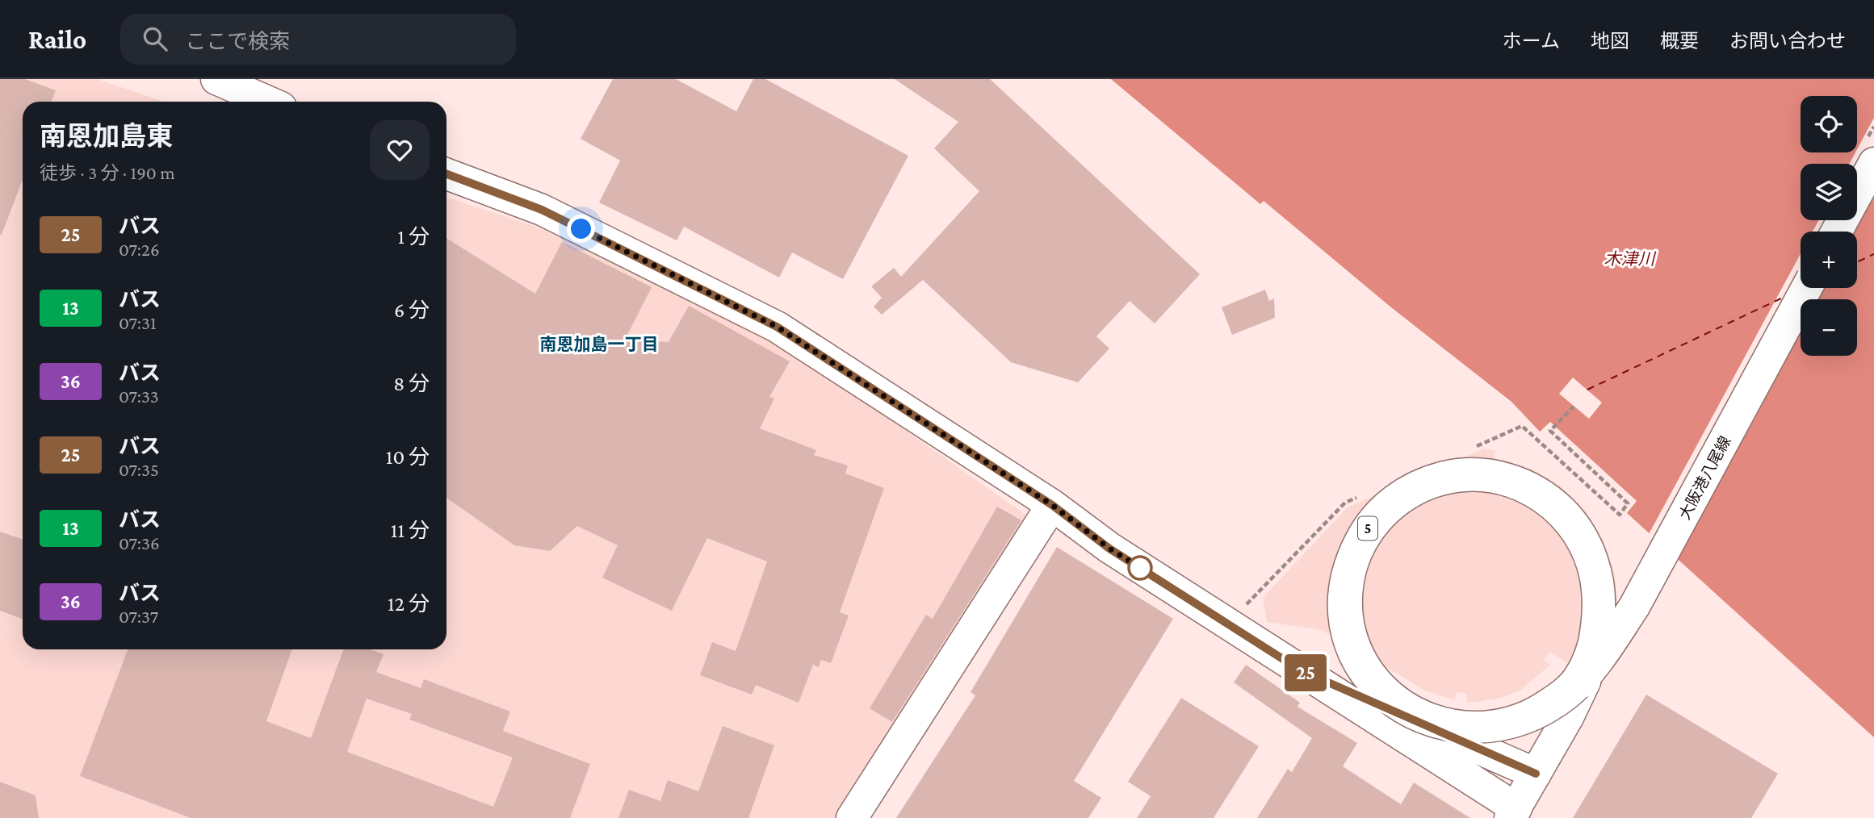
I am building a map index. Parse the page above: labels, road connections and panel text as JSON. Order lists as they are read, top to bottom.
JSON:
{
  "streets": {
    "main road": ["大阪港八尾線", "5"]
  },
  "districts": ["南恩加島一丁目"],
  "water": ["木津川"],
  "lines": ["bus line 25"],
  "page": {
    "header": "Railo",
    "search": "ここで検索",
    "nav": [
      "ホーム",
      "地図",
      "概要",
      "お問い合わせ"
    ],
    "on_map": "25",
    "map_buttons": ["+", "−"],
    "heading": ["南恩加島東", "徒歩 · 3 分 · 190 m"],
    "list": [
      {
        "mark": "25",
        "name": "バス",
        "note": "07:26",
        "value": "1 分"
      },
      {
        "mark": "13",
        "name": "バス",
        "note": "07:31",
        "value": "6 分"
      },
      {
        "mark": "36",
        "name": "バス",
        "note": "07:33",
        "value": "8 分"
      },
      {
        "mark": "25",
        "name": "バス",
        "note": "07:35",
        "value": "10 分"
      },
      {
        "mark": "13",
        "name": "バス",
        "note": "07:36",
        "value": "11 分"
      },
      {
        "mark": "36",
        "name": "バス",
        "note": "07:37",
        "value": "12 分"
      }
    ]
  }
}
